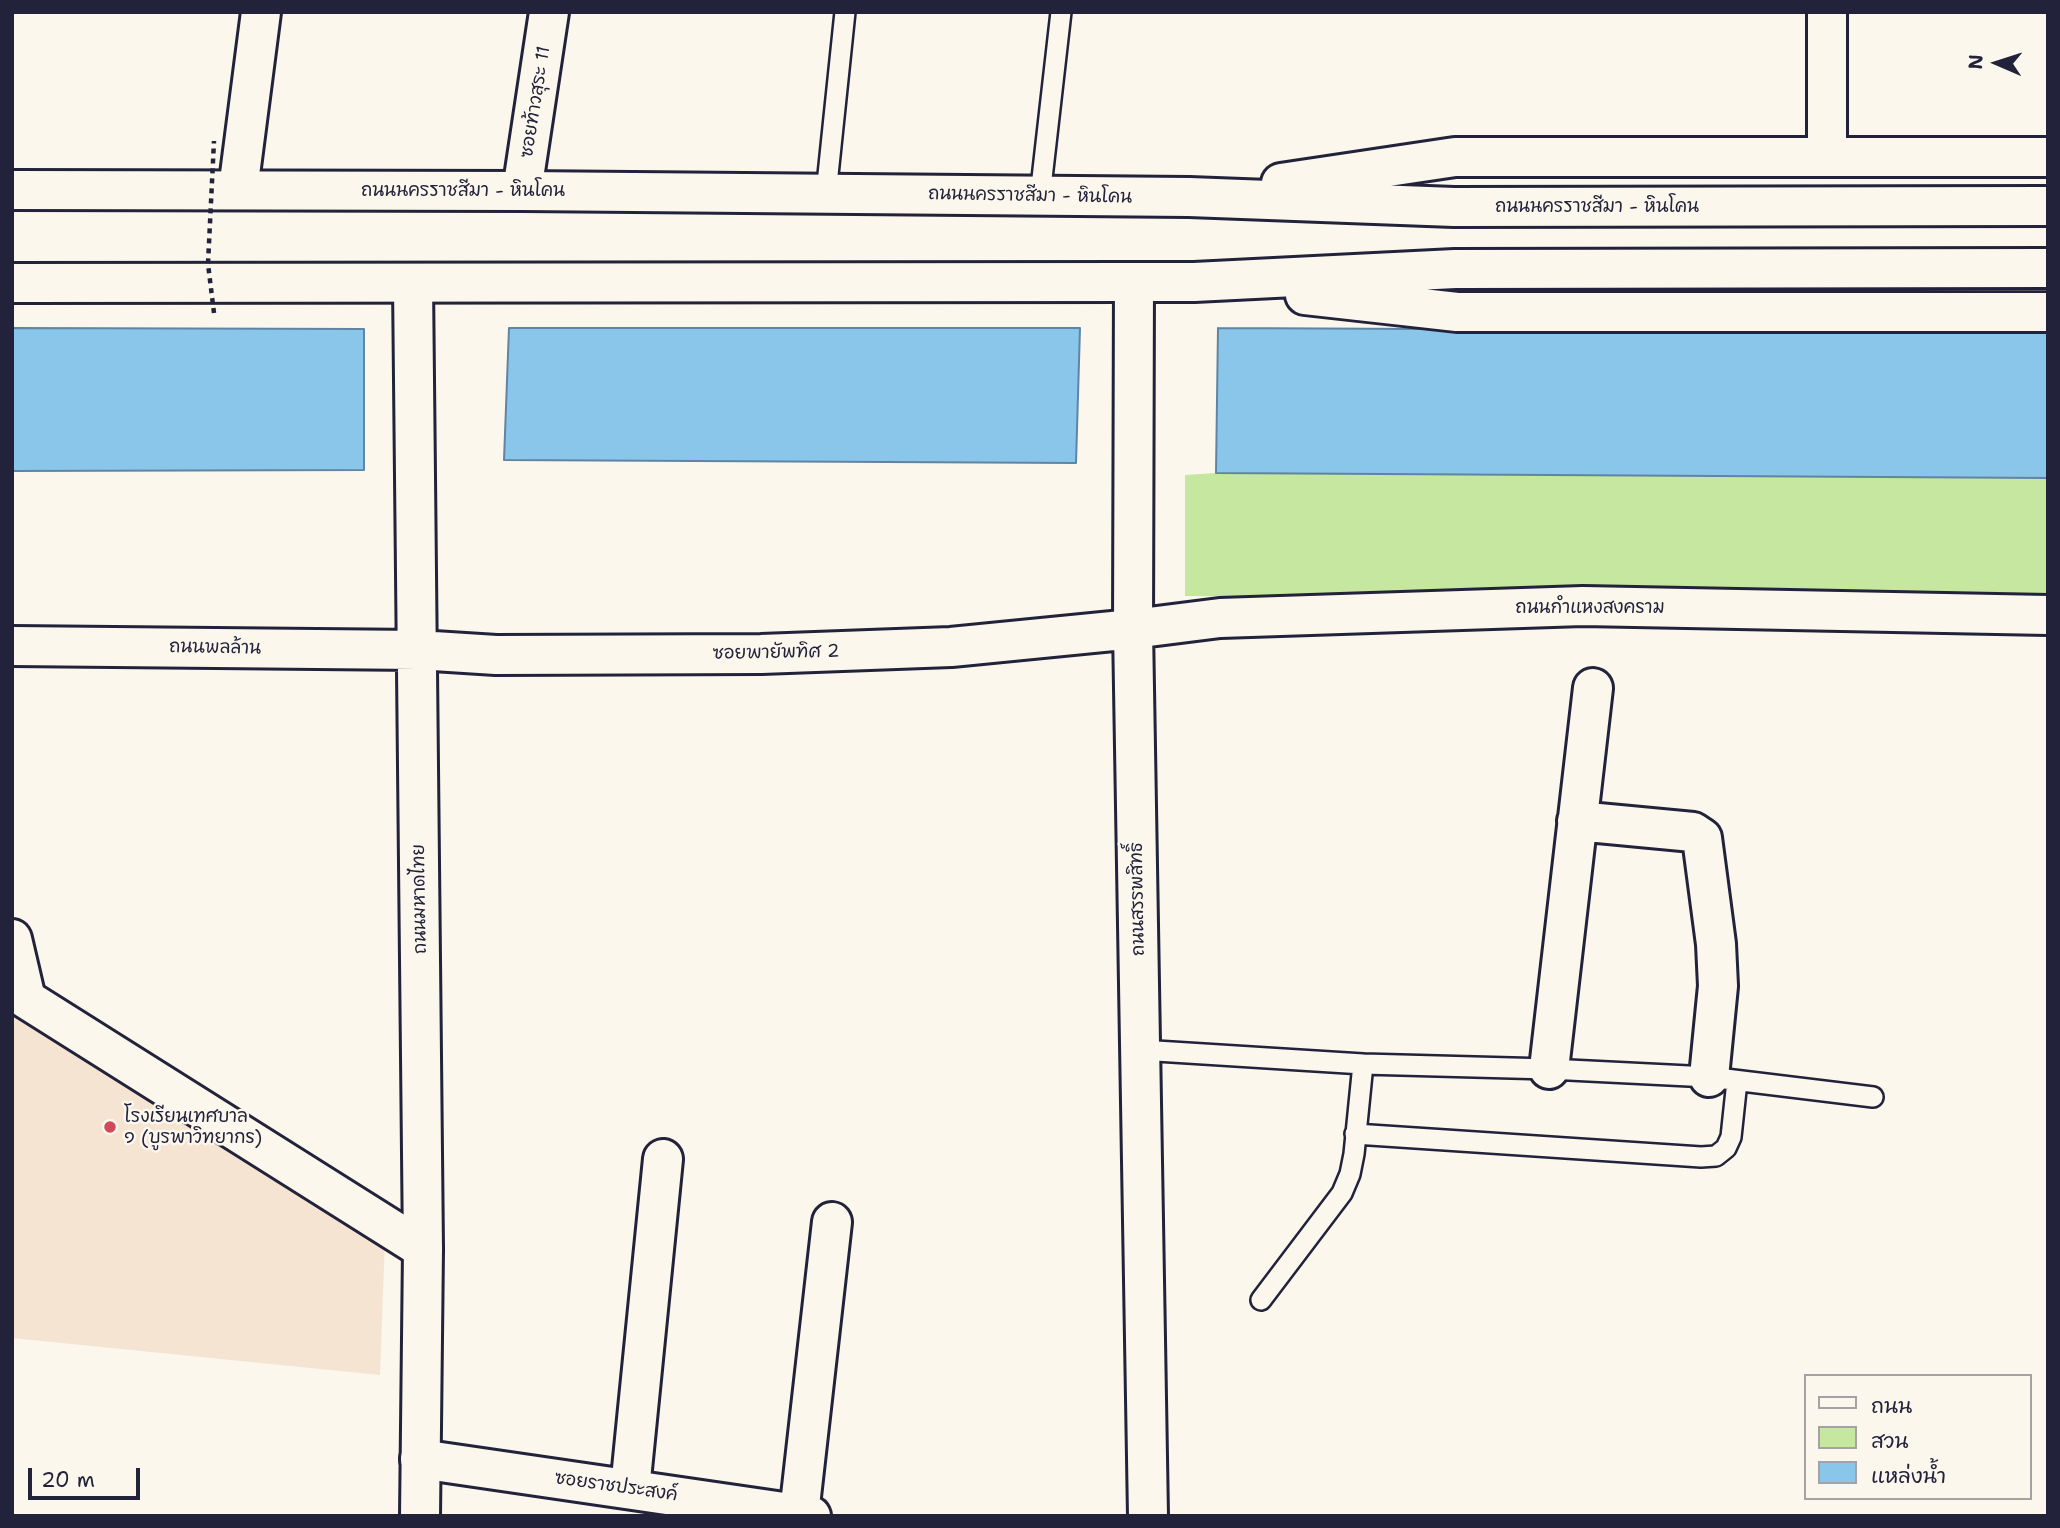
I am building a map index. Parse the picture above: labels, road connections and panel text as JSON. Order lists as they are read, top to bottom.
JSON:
{
  "streets": {
    "street": [
      "ซอยท้าวสุระ 11",
      "ถนนนครราชสีมา - หินโคน",
      "ถนนกำแหงสงคราม",
      "ถนนพลล้าน",
      "ซอยพายัพทิศ 2",
      "ถนนมหาดไทย",
      "ถนนสรรพสิทธิ์",
      "ซอยราชประสงค์"
    ]
  },
  "crossings": [
    ["ซอยท้าวสุระ 11", "ถนนนครราชสีมา - หินโคน"],
    ["ถนนกำแหงสงคราม", "ซอยพายัพทิศ 2"],
    ["ถนนกำแหงสงคราม", "ถนนสรรพสิทธิ์"],
    ["ถนนพลล้าน", "ซอยพายัพทิศ 2"],
    ["ถนนพลล้าน", "ถนนมหาดไทย"],
    ["ซอยพายัพทิศ 2", "ถนนมหาดไทย"],
    ["ซอยพายัพทิศ 2", "ถนนสรรพสิทธิ์"],
    ["ถนนมหาดไทย", "ซอยราชประสงค์"]
  ],
  "places": ["โรงเรียนเทศบาล ๑ (บูรพาวิทยากร)"],
  "legend": ["ถนน", "สวน", "แหล่งน้ำ"],
  "scale_bar": "20 m",
  "north": "left"
}
